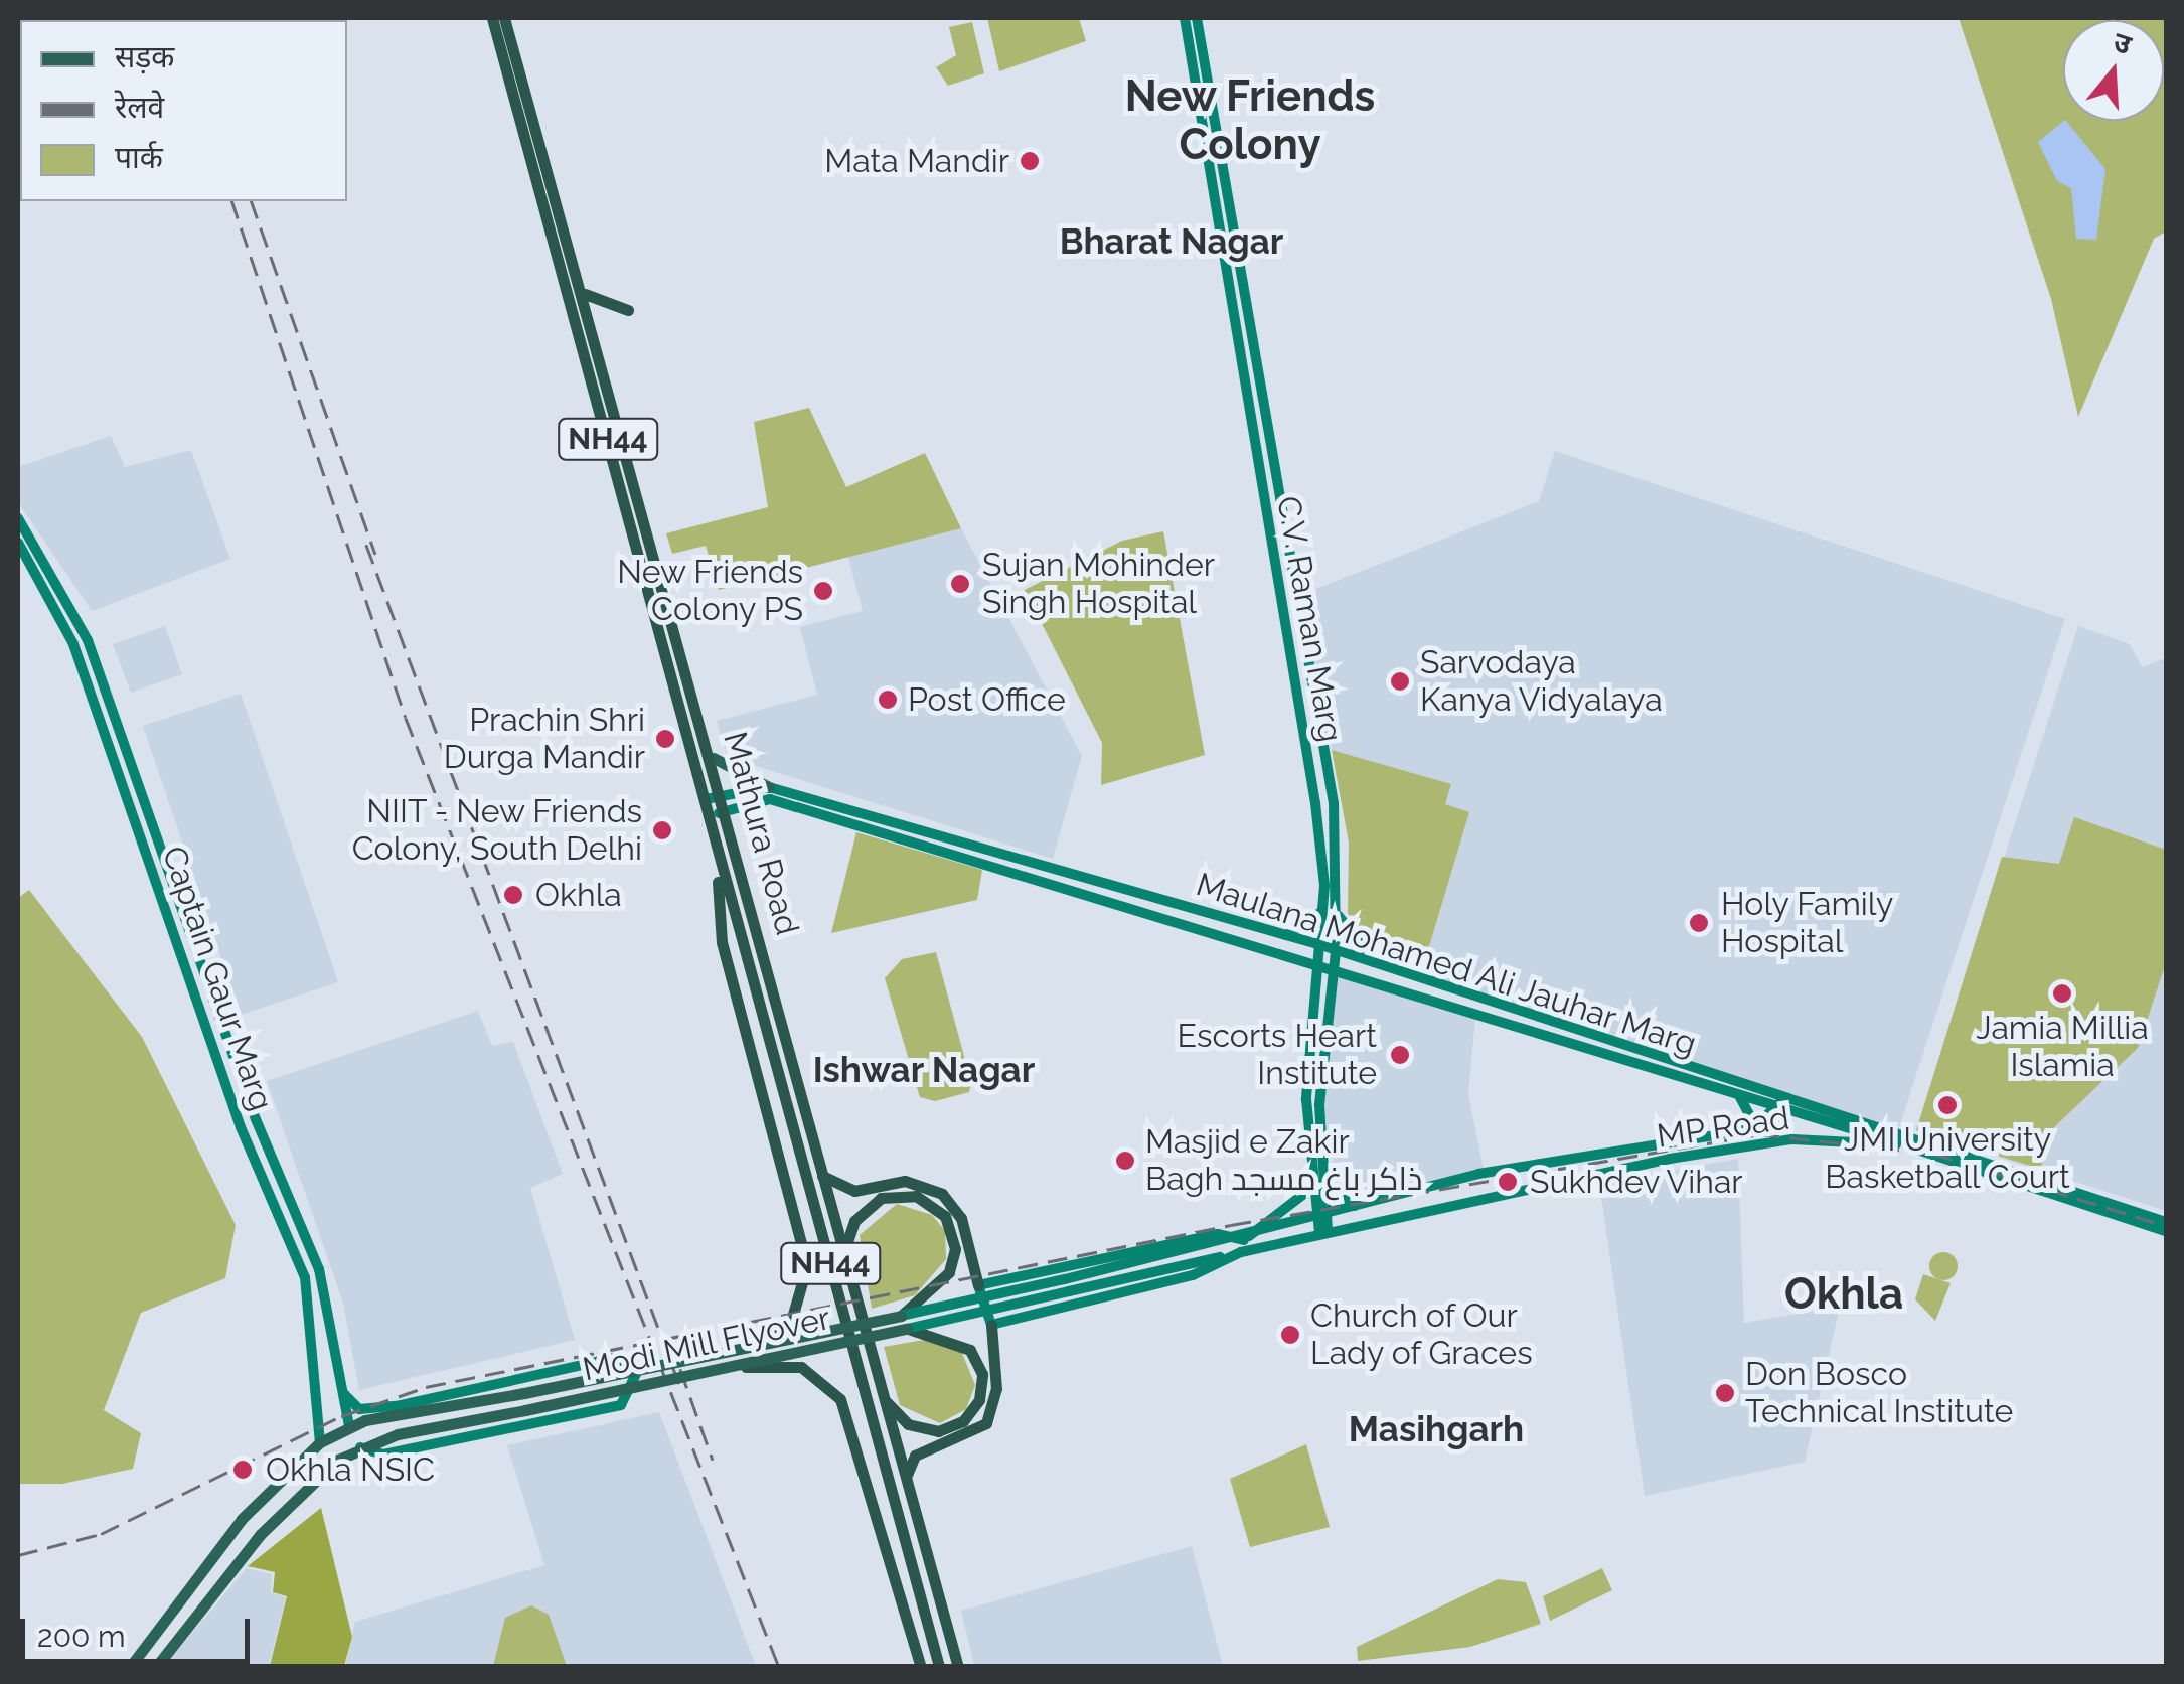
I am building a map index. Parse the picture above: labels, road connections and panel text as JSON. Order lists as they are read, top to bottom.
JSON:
{
  "streets": {
    "highway": ["NH44", "Mathura Road"],
    "main road": [
      "C.V. Raman Marg",
      "Maulana Mohamed Ali Jauhar Marg",
      "Captain Gaur Marg",
      "MP Road",
      "Modi Mill Flyover"
    ]
  },
  "crossings": [
    ["C.V. Raman Marg", "Maulana Mohamed Ali Jauhar Marg"],
    ["C.V. Raman Marg", "MP Road"],
    ["Mathura Road", "Maulana Mohamed Ali Jauhar Marg"],
    ["Maulana Mohamed Ali Jauhar Marg", "MP Road"],
    ["MP Road", "Modi Mill Flyover"]
  ],
  "districts": [
    "New Friends Colony",
    "Bharat Nagar",
    "Ishwar Nagar",
    "Okhla",
    "Masihgarh"
  ],
  "places": [
    "Mata Mandir",
    "Sujan Mohinder Singh Hospital",
    "New Friends Colony PS",
    "Sarvodaya Kanya Vidyalaya",
    "Post Office",
    "Prachin Shri Durga Mandir",
    "NIIT - New Friends Colony, South Delhi",
    "Okhla",
    "Holy Family Hospital",
    "Jamia Millia Islamia",
    "Escorts Heart Institute",
    "JMI University Basketball Court",
    "Masjid e Zakir Bagh ذاکر باغ مسجد",
    "Sukhdev Vihar",
    "Church of Our Lady of Graces",
    "Don Bosco Technical Institute",
    "Okhla NSIC"
  ],
  "legend": ["सड़क", "रेलवे", "पार्क"],
  "scale_bar": "200 m",
  "north": "top"
}
